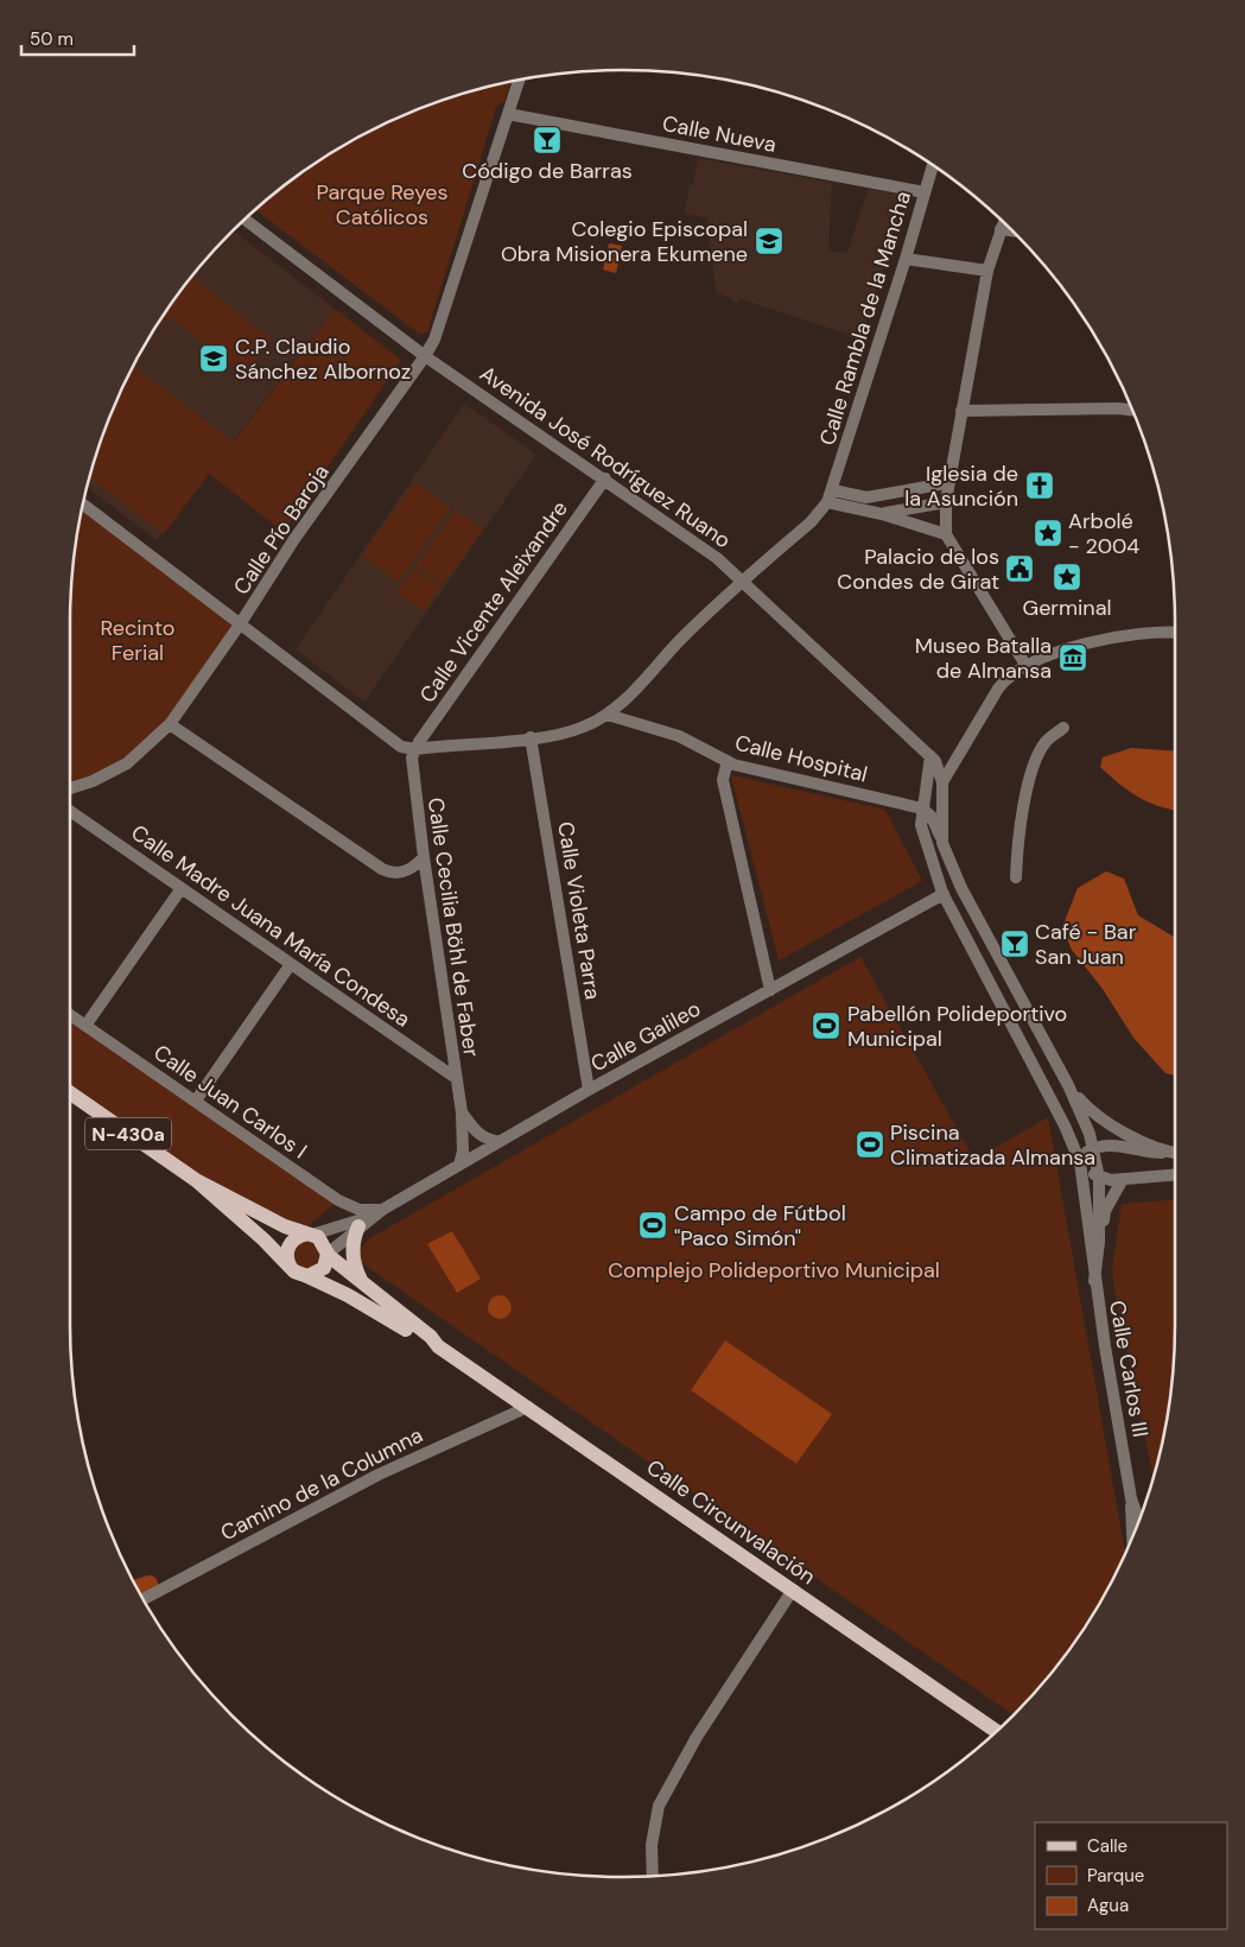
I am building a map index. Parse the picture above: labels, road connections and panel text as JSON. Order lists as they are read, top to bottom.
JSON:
{
  "streets": {
    "main road": ["N-430a", "Calle Circunvalación"],
    "street": [
      "Calle Nueva",
      "Calle Rambla de la Mancha",
      "Avenida José Rodríguez Ruano",
      "Calle Pío Baroja",
      "Calle Vicente Aleixandre",
      "Calle Hospital",
      "Calle Violeta Parra",
      "Calle Madre Juana María Condesa",
      "Calle Cecilia Böhl de Faber",
      "Calle Galileo",
      "Calle Juan Carlos I",
      "Calle Carlos III",
      "Camino de la Columna"
    ]
  },
  "crossings": [
    ["Calle Nueva", "Calle Rambla de la Mancha"],
    ["Calle Nueva", "Calle Pío Baroja"],
    ["Avenida José Rodríguez Ruano", "Calle Pío Baroja"],
    ["Avenida José Rodríguez Ruano", "Calle Vicente Aleixandre"],
    ["Calle Vicente Aleixandre", "Calle Cecilia Böhl de Faber"],
    ["Calle Violeta Parra", "Calle Galileo"],
    ["Calle Madre Juana María Condesa", "Calle Cecilia Böhl de Faber"],
    ["Calle Cecilia Böhl de Faber", "Calle Galileo"],
    ["Calle Galileo", "Calle Juan Carlos I"],
    ["Calle Galileo", "N-430a"],
    ["Calle Galileo", "Calle Circunvalación"],
    ["N-430a", "Calle Circunvalación"],
    ["Camino de la Columna", "Calle Circunvalación"]
  ],
  "parks": ["Parque Reyes Católicos", "Recinto Ferial", "Complejo Polideportivo Municipal"],
  "places": {
    "bar": ["Código de Barras", "Café - Bar San Juan"],
    "school or university": ["Colegio Episcopal Obra Misionera Ekumene", "C.P. Claudio Sánchez Albornoz"],
    "church": ["Iglesia de la Asunción"],
    "place": ["Arbolé - 2004", "Germinal"],
    "public building": ["Palacio de los Condes de Girat"],
    "museum": ["Museo Batalla de Almansa"],
    "sports": ["Pabellón Polideportivo Municipal", "Piscina Climatizada Almansa", "Campo de Fútbol \"Paco Simón\""]
  },
  "legend": ["Calle", "Parque", "Agua"],
  "scale_bar": "50 m"
}
